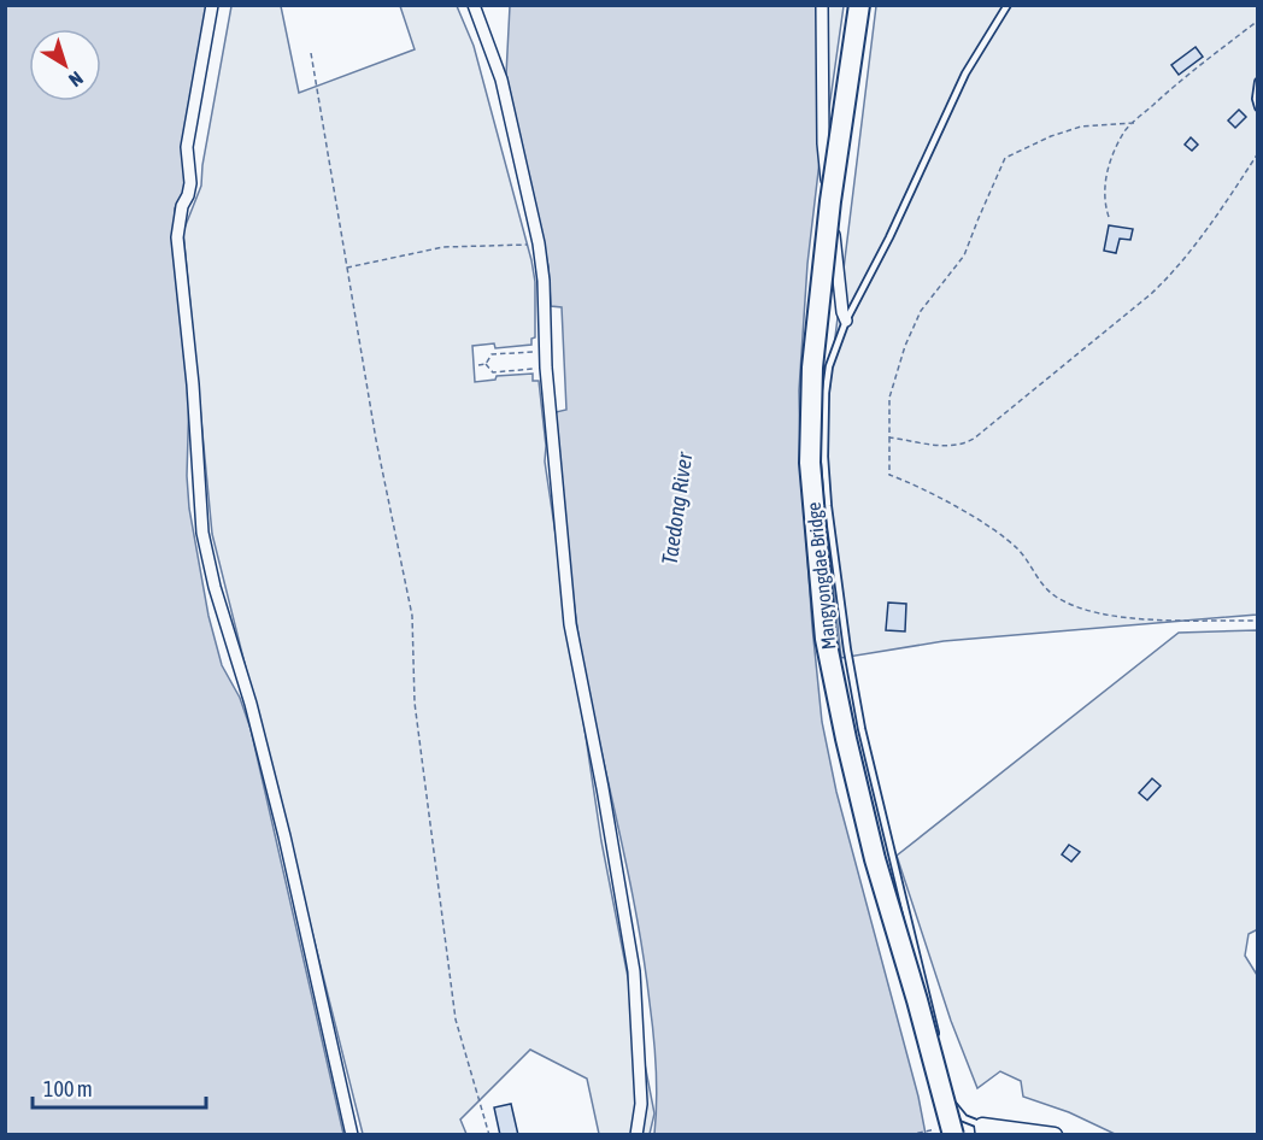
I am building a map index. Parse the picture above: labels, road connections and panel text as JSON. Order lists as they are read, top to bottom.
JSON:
{
  "streets": {
    "highway": ["Mangyongdae Bridge"]
  },
  "water": ["Taedong River"],
  "scale_bar": "100 m",
  "north": "bottom right"
}
